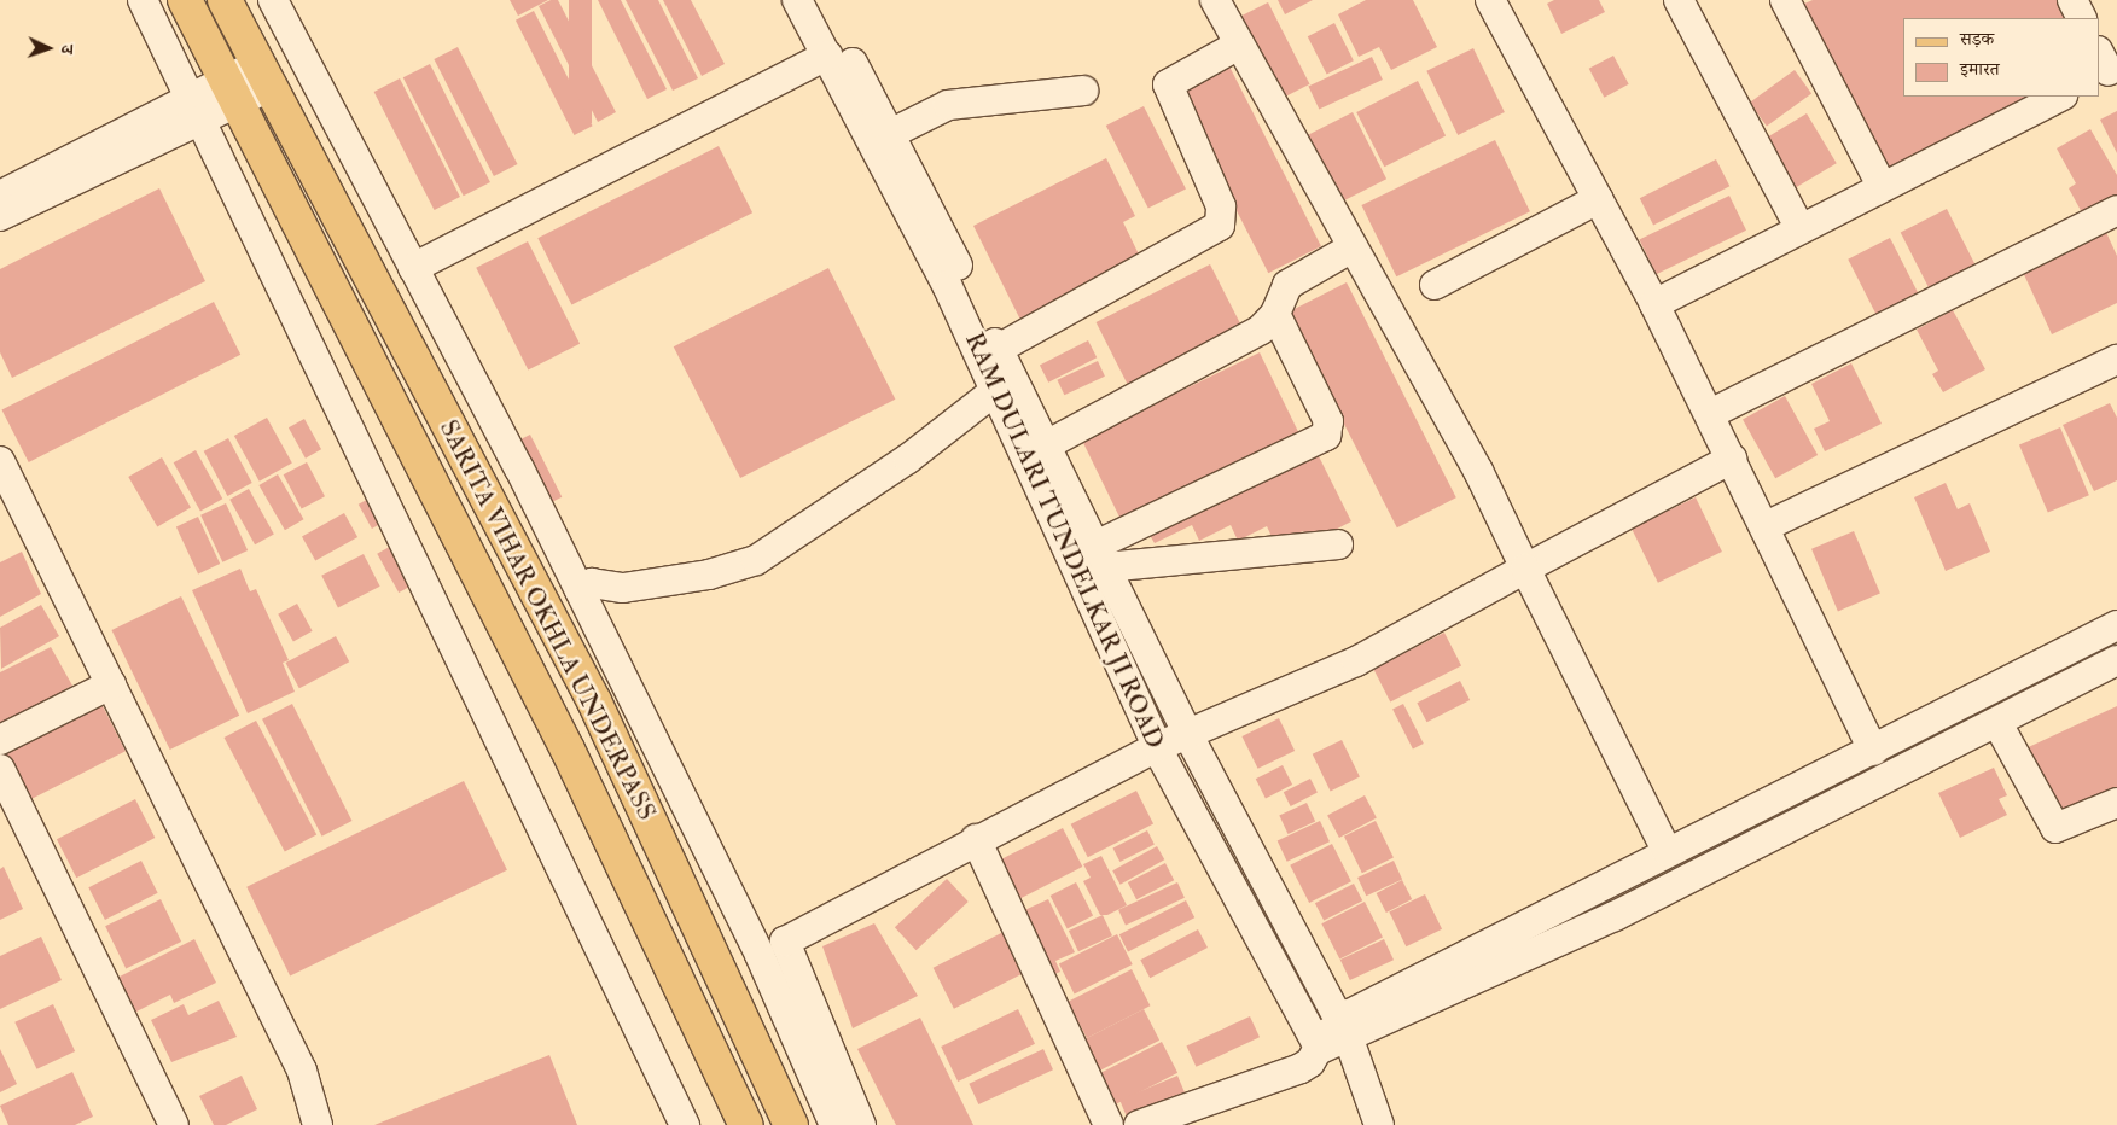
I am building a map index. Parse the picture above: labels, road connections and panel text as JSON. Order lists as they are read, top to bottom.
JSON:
{
  "streets": {
    "main road": ["SARITA VIHAR OKHLA UNDERPASS"],
    "street": ["RAM DULARI TUNDELKAR JI ROAD"]
  },
  "legend": ["सड़क", "इमारत"],
  "north": "right"
}
